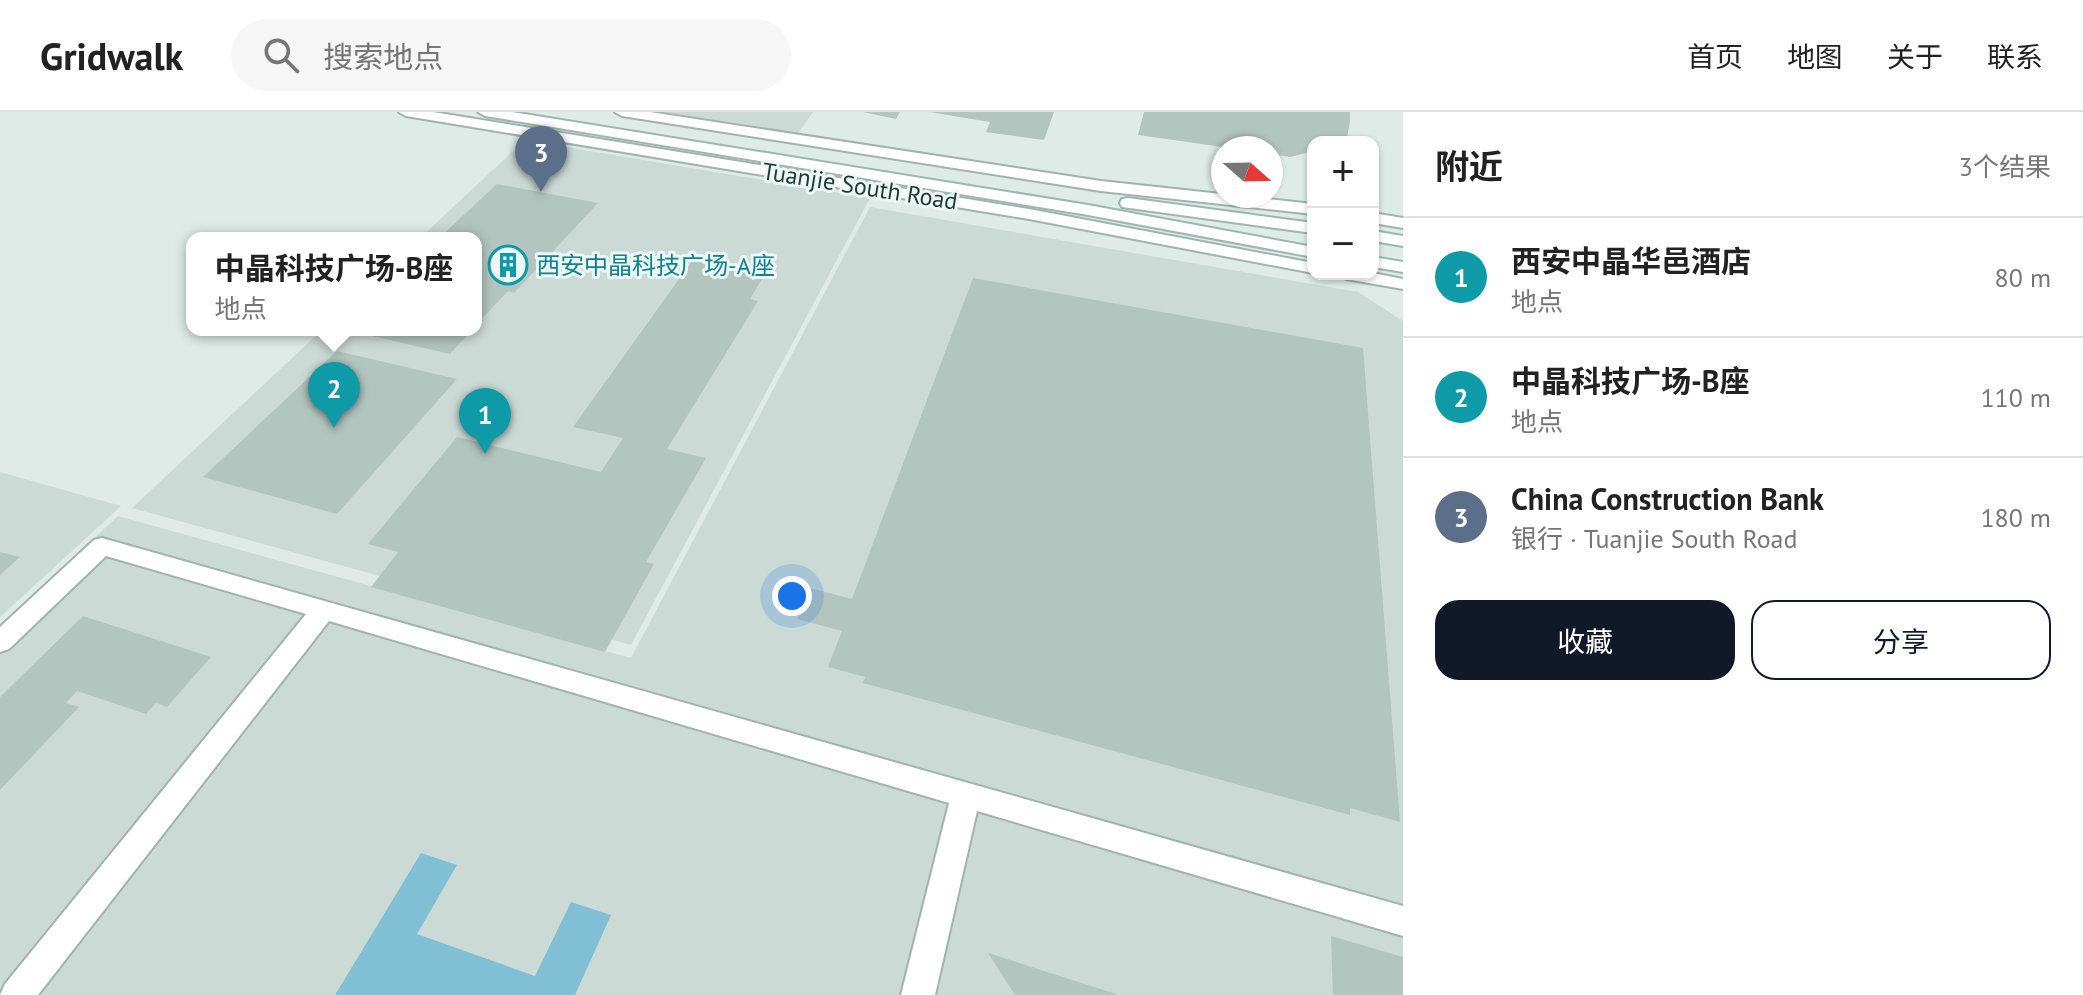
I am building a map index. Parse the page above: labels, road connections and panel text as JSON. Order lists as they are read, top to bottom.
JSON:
{
  "streets": {
    "street": ["Tuanjie South Road"]
  },
  "places": {
    "building": ["西安中晶科技广场-A座"]
  },
  "north": "right",
  "page": {
    "header": "Gridwalk",
    "search": "搜索地点",
    "nav": [
      "首页",
      "地图",
      "关于",
      "联系"
    ],
    "heading": ["附近", "3个结果"],
    "pins": ["3", "2", "1"],
    "map_buttons": ["+", "−"],
    "list": [
      {
        "mark": "1",
        "name": "西安中晶华邑酒店",
        "note": "地点",
        "value": "80 m"
      },
      {
        "mark": "2",
        "name": "中晶科技广场-B座",
        "note": "地点",
        "value": "110 m"
      },
      {
        "mark": "3",
        "name": "China Construction Bank",
        "note": "银行 · Tuanjie South Road",
        "value": "180 m"
      }
    ],
    "popup": ["中晶科技广场-B座", "地点"],
    "buttons": ["收藏", "分享"]
  }
}
